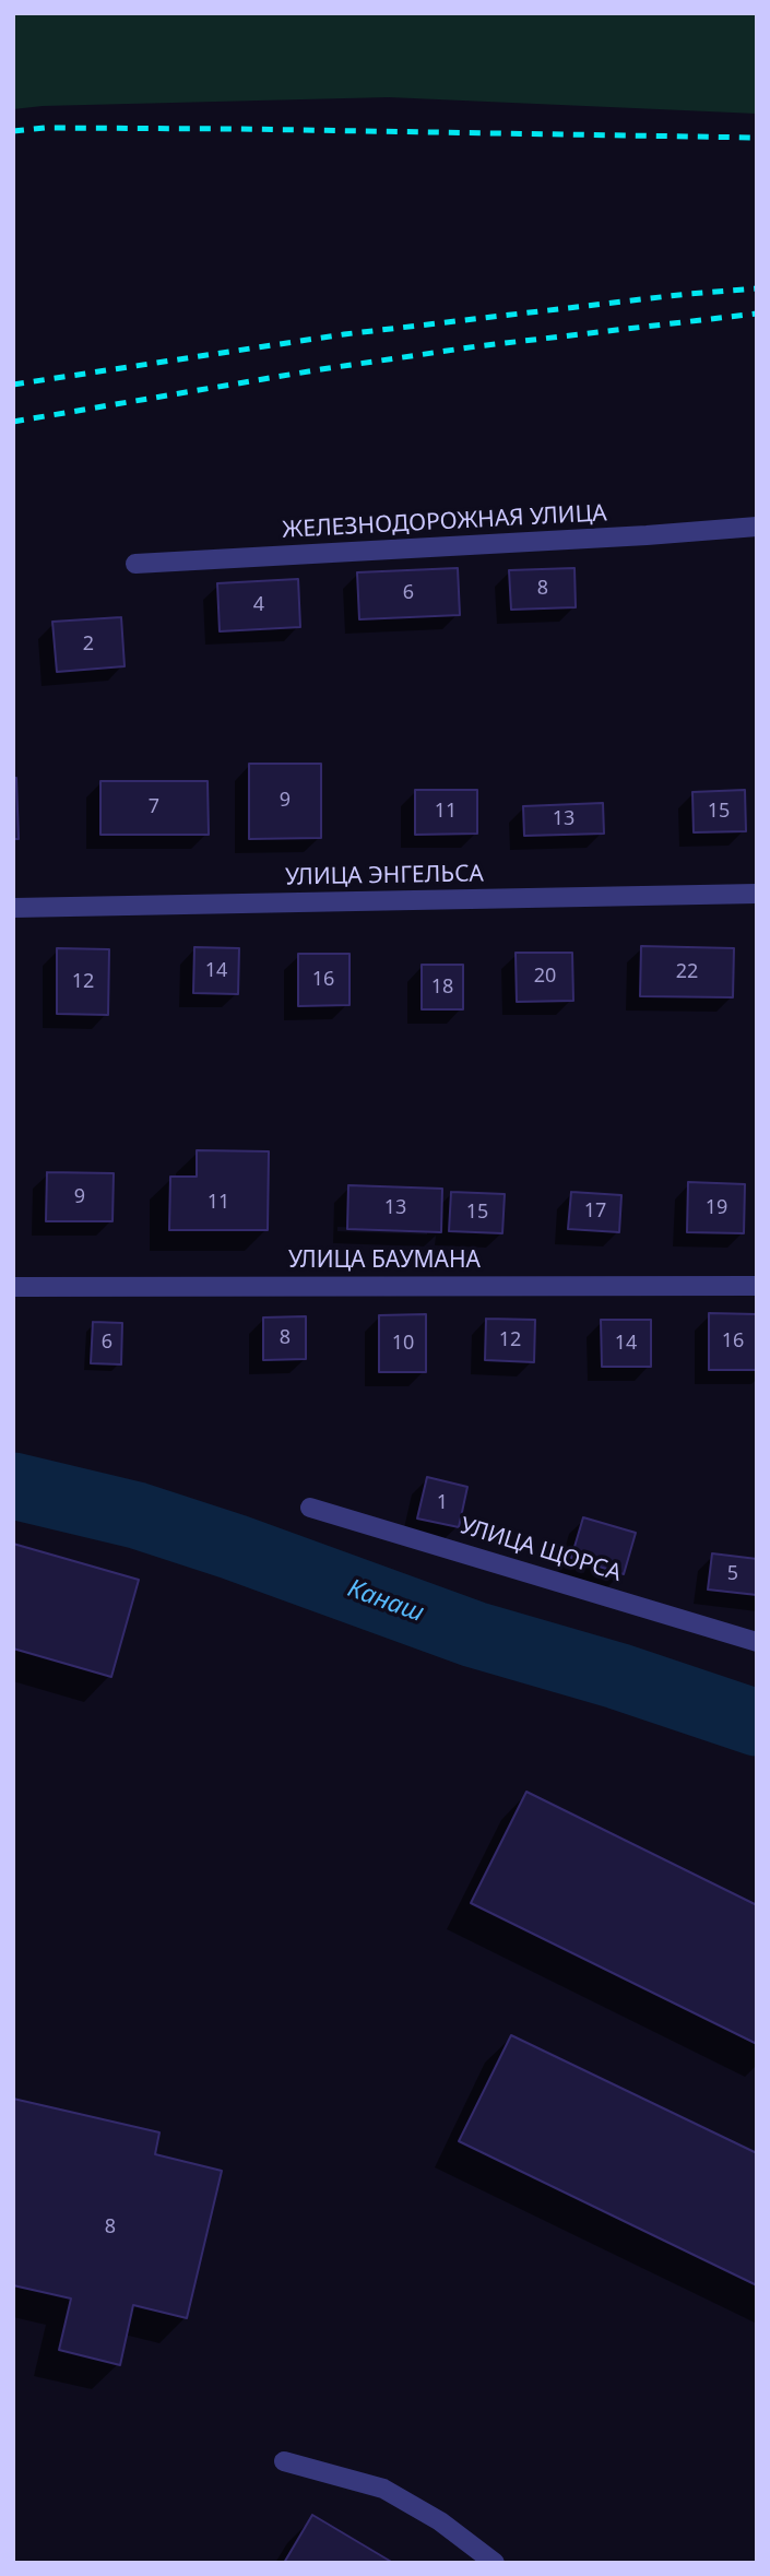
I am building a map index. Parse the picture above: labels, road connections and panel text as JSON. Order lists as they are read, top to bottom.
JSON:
{
  "streets": {
    "street": [
      "ЖЕЛЕЗНОДОРОЖНАЯ УЛИЦА",
      "УЛИЦА ЭНГЕЛЬСА",
      "УЛИЦА БАУМАНА",
      "УЛИЦА ЩОРСА"
    ]
  },
  "water": ["Канаш"],
  "house_numbers": [
    "8",
    "6",
    "4",
    "2",
    "9",
    "7",
    "11",
    "15",
    "13",
    "14",
    "22",
    "20",
    "16",
    "12",
    "18",
    "9",
    "11",
    "13",
    "19",
    "17",
    "15",
    "8",
    "12",
    "16",
    "6",
    "10",
    "14",
    "1",
    "5",
    "8"
  ]
}
